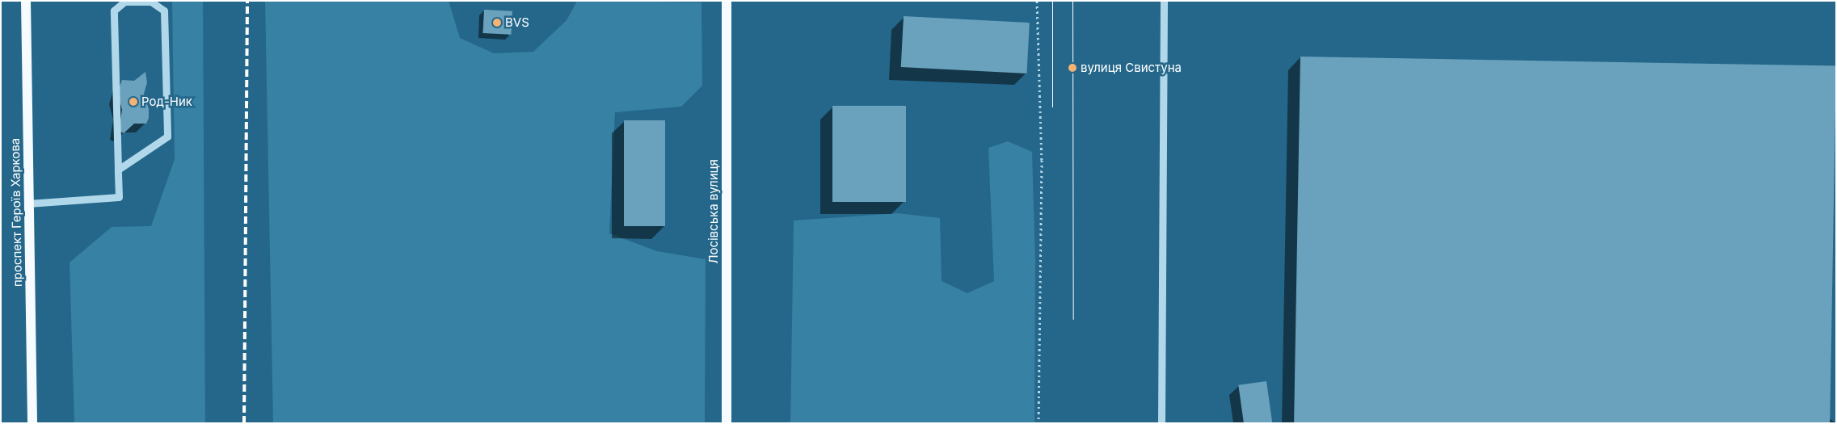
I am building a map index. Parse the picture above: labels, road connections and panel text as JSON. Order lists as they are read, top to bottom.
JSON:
{
  "streets": {
    "main road": ["Лосівська вулиця", "проспект Героїв Харкова"]
  },
  "places": ["BVS", "вулиця Свистуна", "Род-Ник"]
}
